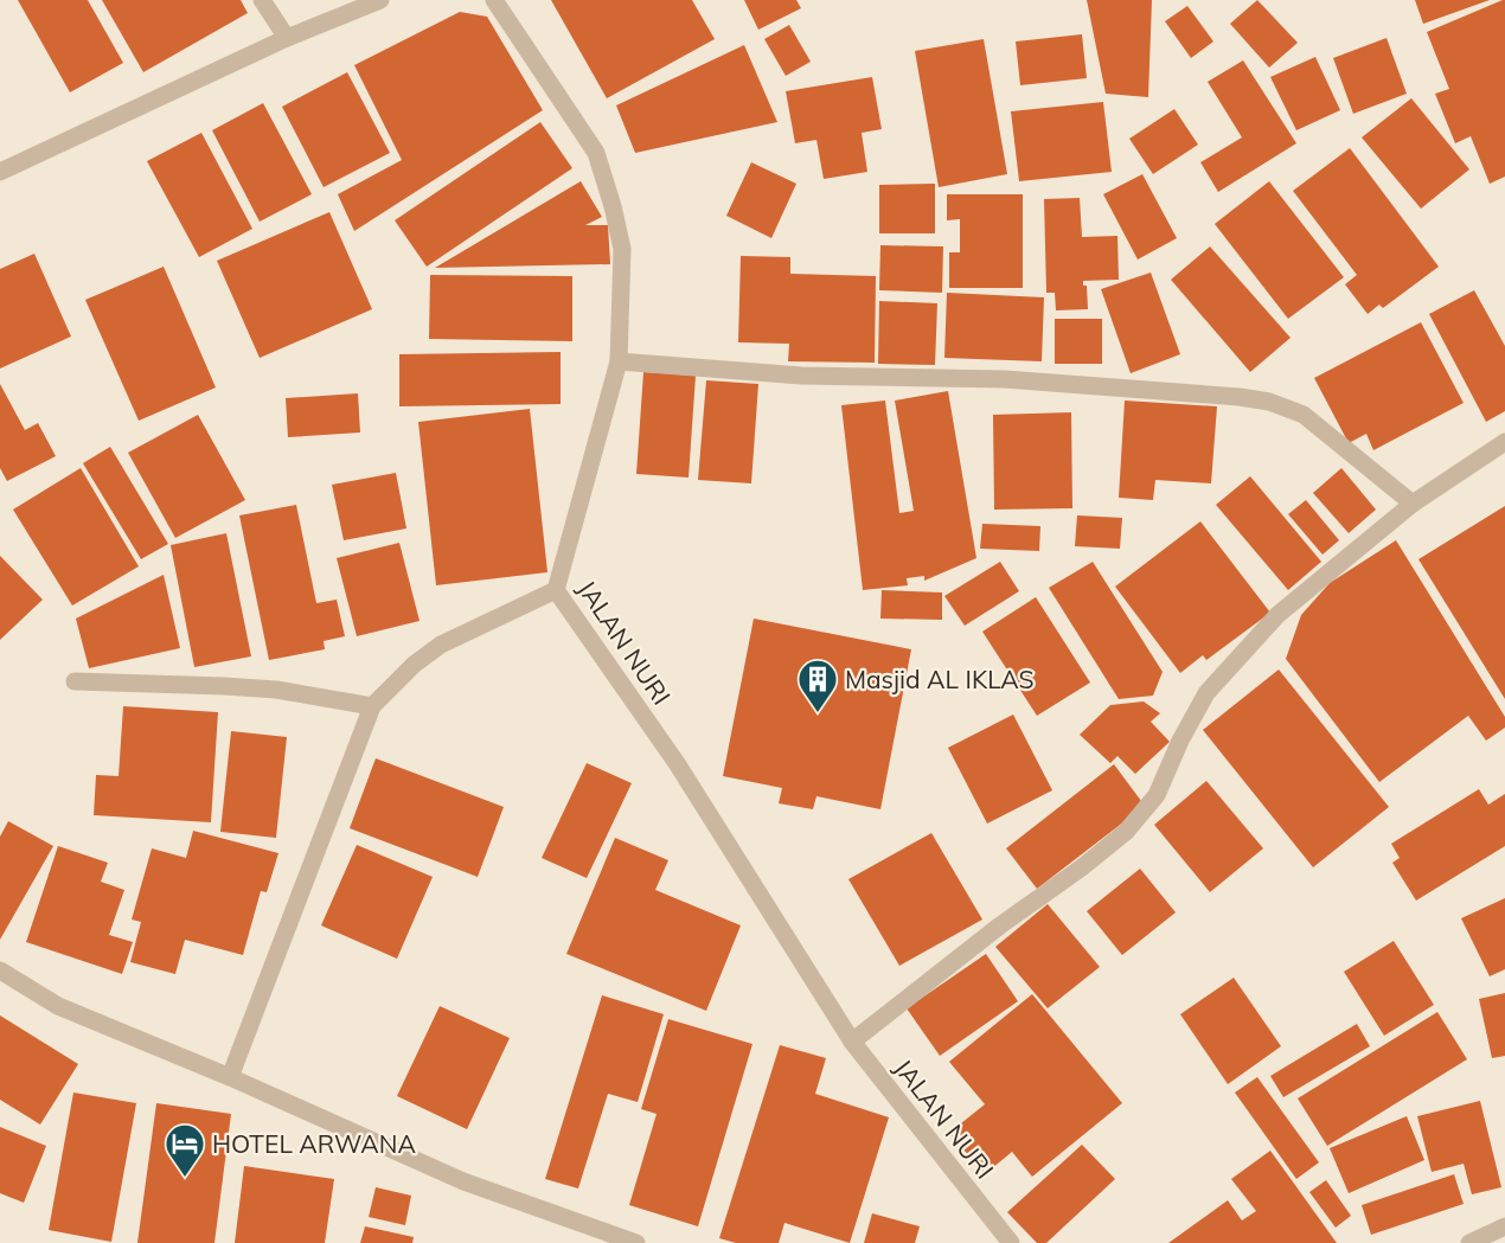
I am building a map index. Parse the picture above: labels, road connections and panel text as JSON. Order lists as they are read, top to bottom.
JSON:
{
  "streets": {
    "street": ["JALAN NURI"]
  },
  "places": {
    "building": ["Masjid AL IKLAS"],
    "hotel": ["HOTEL ARWANA"]
  }
}
